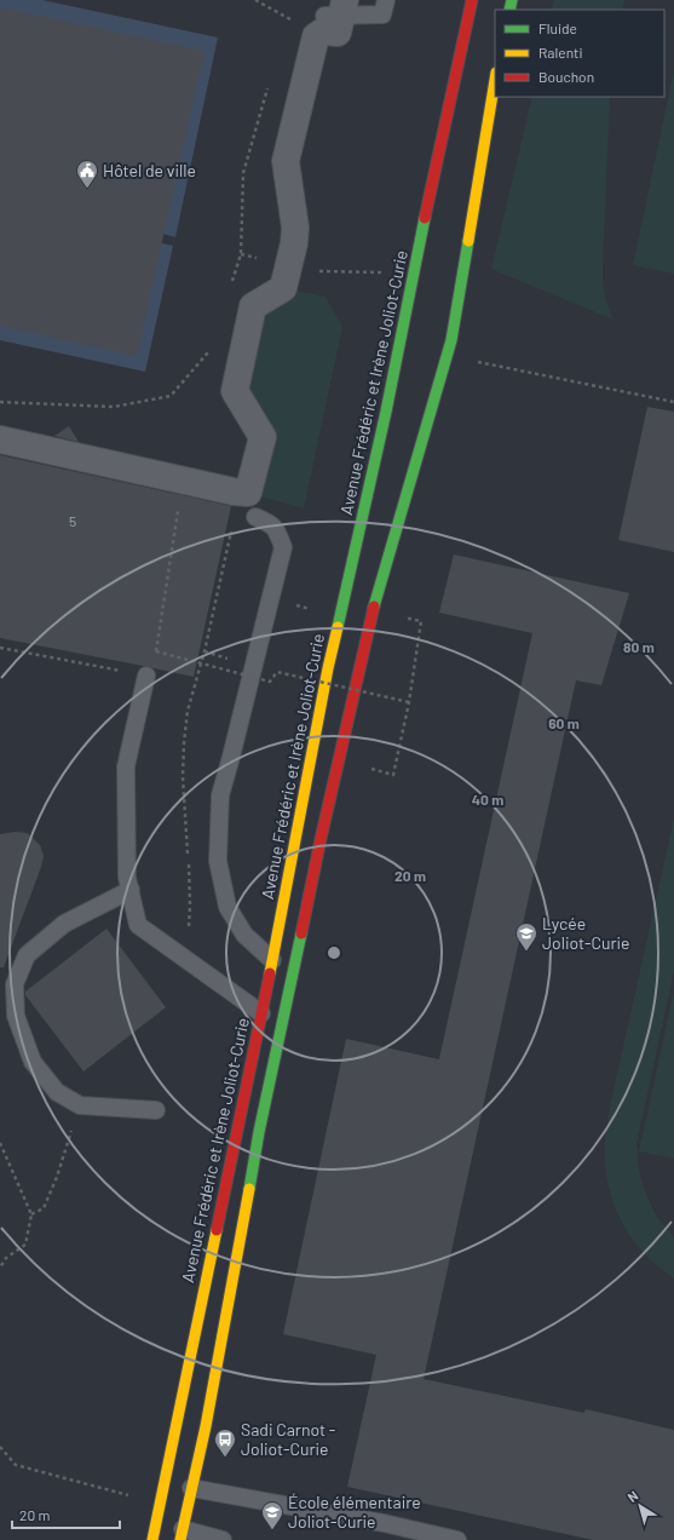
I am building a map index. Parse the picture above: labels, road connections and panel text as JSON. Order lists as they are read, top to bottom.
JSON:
{
  "streets": {
    "main road": ["Avenue Frédéric et Irène Joliot-Curie"]
  },
  "places": {
    "public building": ["Hôtel de ville"],
    "school or university": ["Lycée Joliot-Curie", "École élémentaire Joliot-Curie"],
    "bus stop": ["Sadi Carnot - Joliot-Curie"]
  },
  "house_numbers": ["5"],
  "legend": ["Fluide", "Ralenti", "Bouchon"],
  "scale_bar": "20 m",
  "north": "top left",
  "rings": [
    "80 m",
    "60 m",
    "40 m",
    "20 m"
  ]
}
